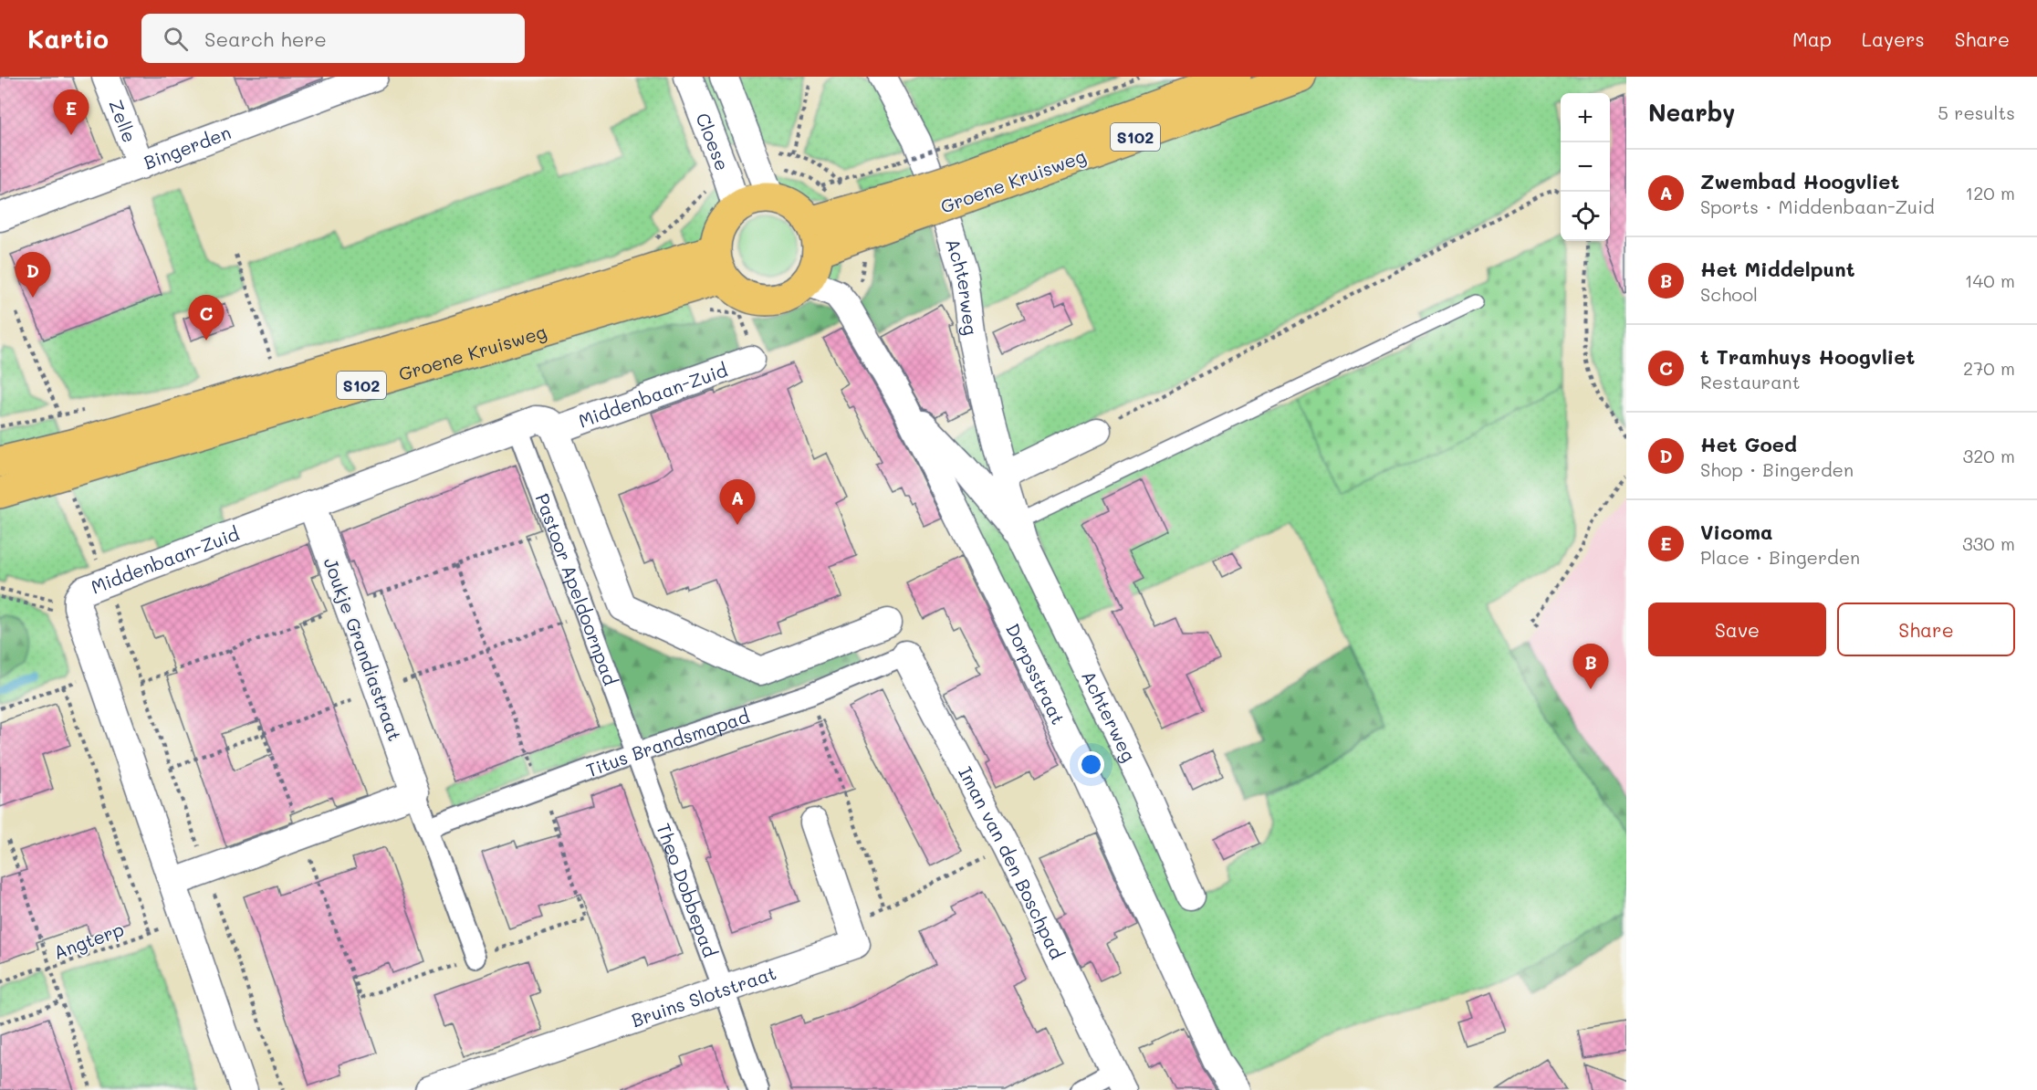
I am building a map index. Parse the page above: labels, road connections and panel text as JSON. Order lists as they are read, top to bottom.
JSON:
{
  "streets": {
    "main road": ["S102", "Groene Kruisweg"],
    "street": [
      "Zelle",
      "Cloese",
      "Bingerden",
      "Achterweg",
      "Middenbaan-Zuid",
      "Pastoor Apeldoornpad",
      "Joukje Grandiastraat",
      "Dorpsstraat",
      "Titus Brandsmapad",
      "Iman van den Boschpad",
      "Theo Dobbepad",
      "Bruins Slotstraat"
    ],
    "path": ["Angterp"]
  },
  "crossings": [
    ["Zelle", "Bingerden"],
    ["Cloese", "Groene Kruisweg"],
    ["Cloese", "Dorpsstraat"],
    ["Groene Kruisweg", "Dorpsstraat"],
    ["Achterweg", "Dorpsstraat"],
    ["Middenbaan-Zuid", "Pastoor Apeldoornpad"],
    ["Middenbaan-Zuid", "Joukje Grandiastraat"],
    ["Middenbaan-Zuid", "Angterp"],
    ["Pastoor Apeldoornpad", "Titus Brandsmapad"],
    ["Pastoor Apeldoornpad", "Theo Dobbepad"],
    ["Titus Brandsmapad", "Iman van den Boschpad"],
    ["Titus Brandsmapad", "Theo Dobbepad"],
    ["Theo Dobbepad", "Bruins Slotstraat"]
  ],
  "page": {
    "header": "Kartio",
    "search": "Search here",
    "nav": ["Map", "Layers", "Share"],
    "heading": ["Nearby", "5 results"],
    "pins": [
      "E",
      "D",
      "C",
      "A",
      "B"
    ],
    "map_buttons": ["+", "−"],
    "list": [
      {
        "mark": "A",
        "name": "Zwembad Hoogvliet",
        "note": "Sports · Middenbaan-Zuid",
        "value": "120 m"
      },
      {
        "mark": "B",
        "name": "Het Middelpunt",
        "note": "School",
        "value": "140 m"
      },
      {
        "mark": "C",
        "name": "t Tramhuys Hoogvliet",
        "note": "Restaurant",
        "value": "270 m"
      },
      {
        "mark": "D",
        "name": "Het Goed",
        "note": "Shop · Bingerden",
        "value": "320 m"
      },
      {
        "mark": "E",
        "name": "Vicoma",
        "note": "Place · Bingerden",
        "value": "330 m"
      }
    ],
    "buttons": ["Save", "Share"]
  }
}
